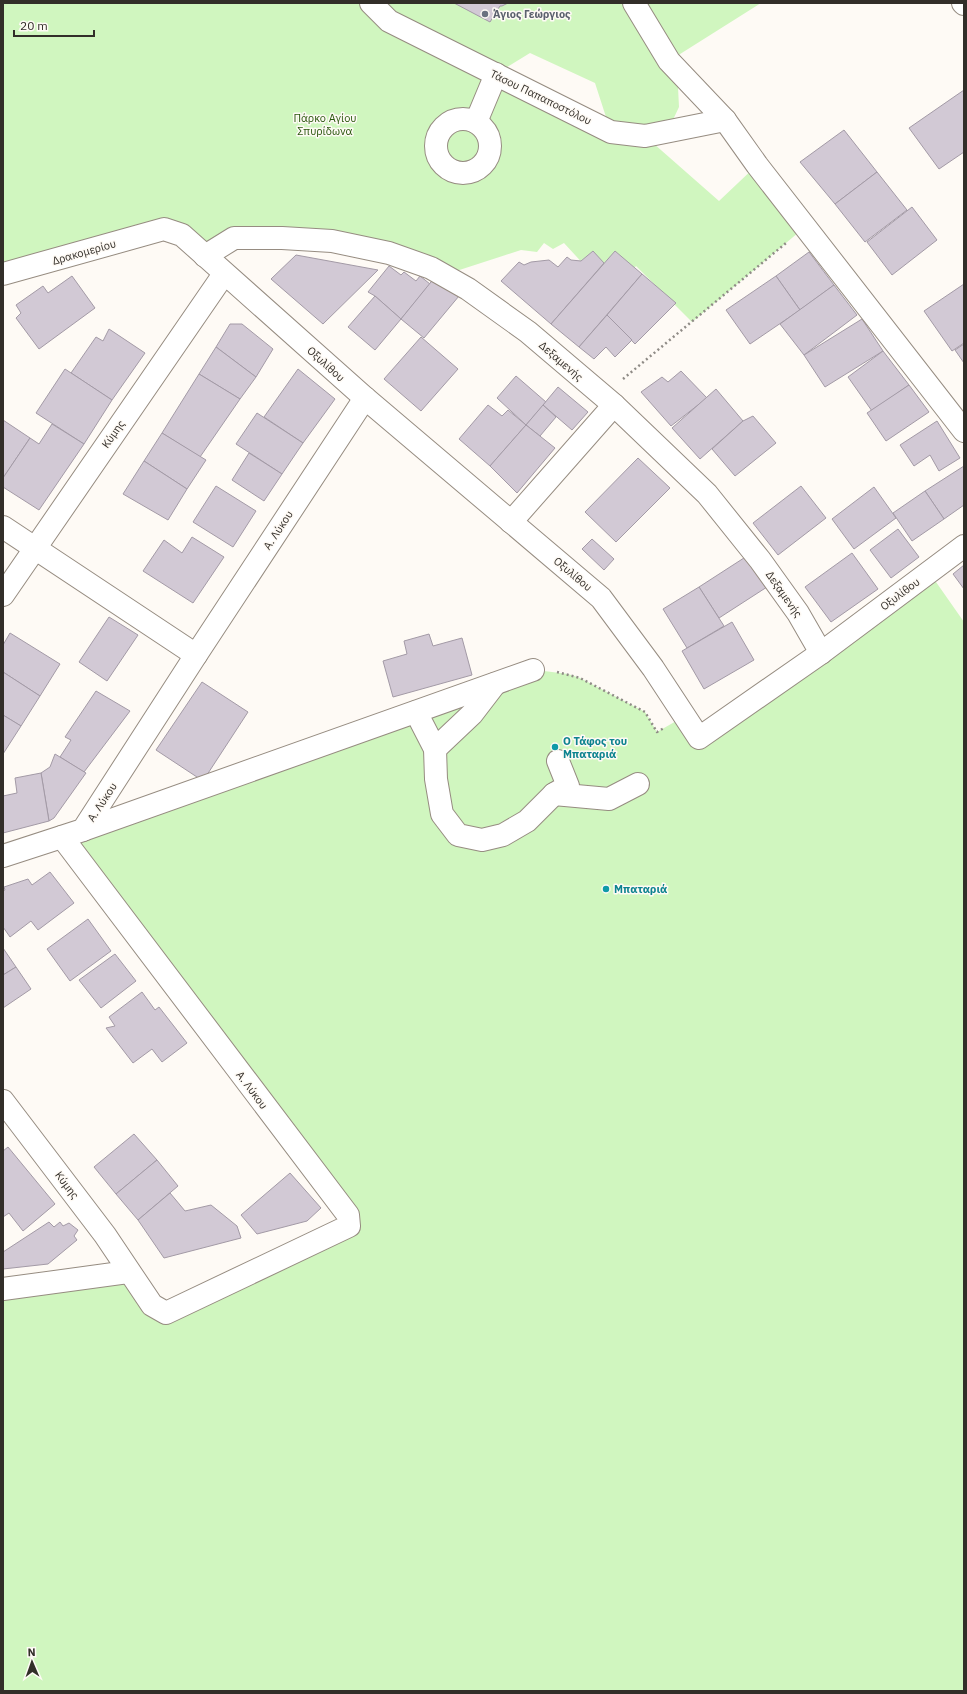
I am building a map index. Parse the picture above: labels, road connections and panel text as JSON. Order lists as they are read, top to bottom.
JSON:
{
  "streets": {
    "street": [
      "Τάσου Παπαποστόλου",
      "Δρακομερίου",
      "Δεξαμενής",
      "Οξυλίθου",
      "Κύμης",
      "Α. Λύκου"
    ]
  },
  "crossings": [
    ["Δρακομερίου", "Οξυλίθου"],
    ["Δεξαμενής", "Οξυλίθου"],
    ["Οξυλίθου", "Κύμης"],
    ["Οξυλίθου", "Α. Λύκου"],
    ["Κύμης", "Α. Λύκου"]
  ],
  "parks": ["Πάρκο Αγίου Σπυρίδωνα"],
  "places": ["Άγιος Γεώργιος", "Ο Τάφος του Μπαταριά", "Μπαταριά"],
  "scale_bar": "20 m",
  "north": "top"
}
